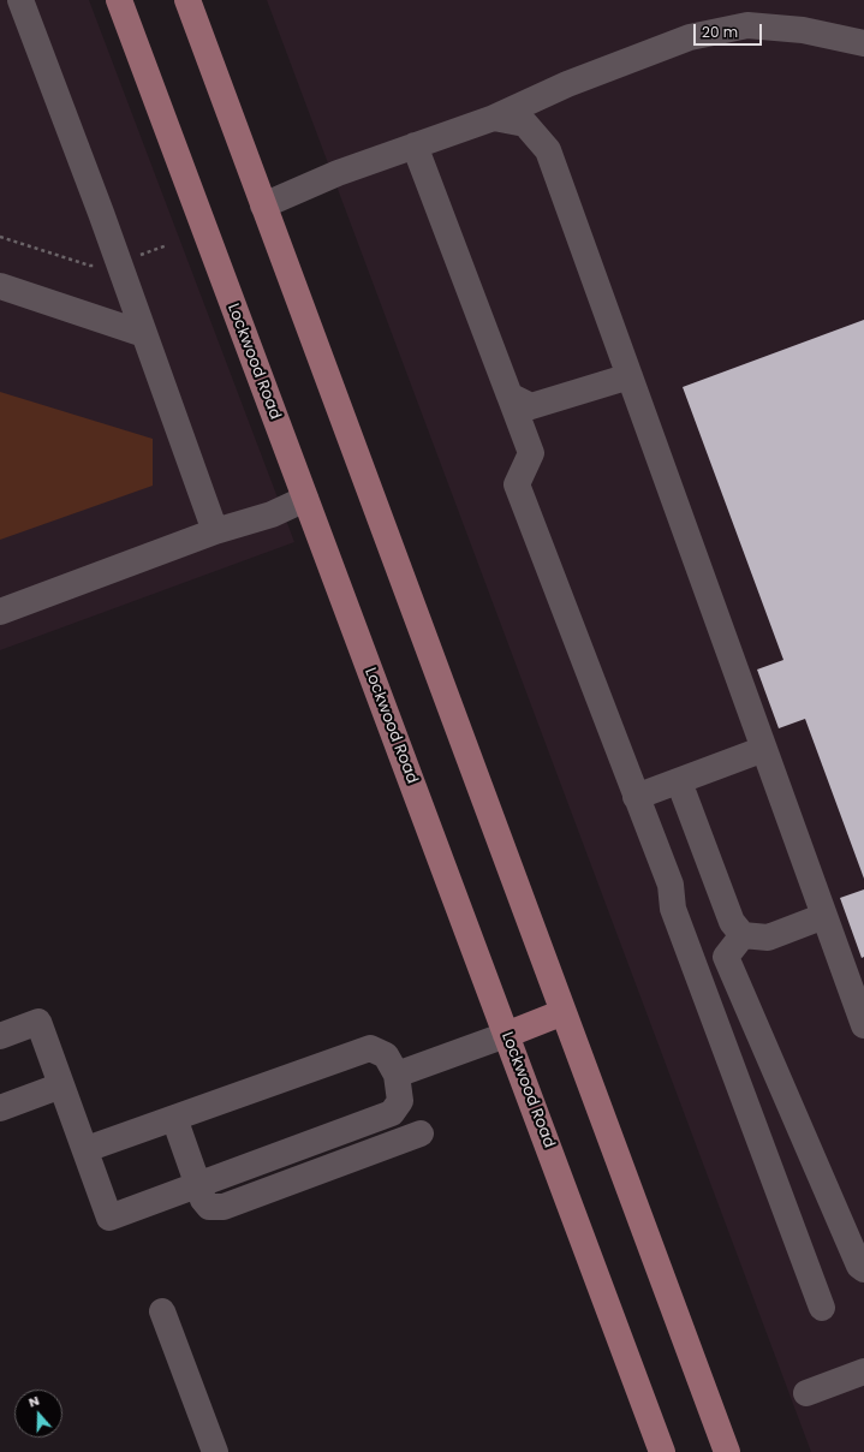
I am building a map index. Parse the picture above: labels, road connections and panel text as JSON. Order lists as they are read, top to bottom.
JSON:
{
  "streets": {
    "main road": ["Lockwood Road"]
  },
  "scale_bar": "20 m",
  "north": "top"
}
